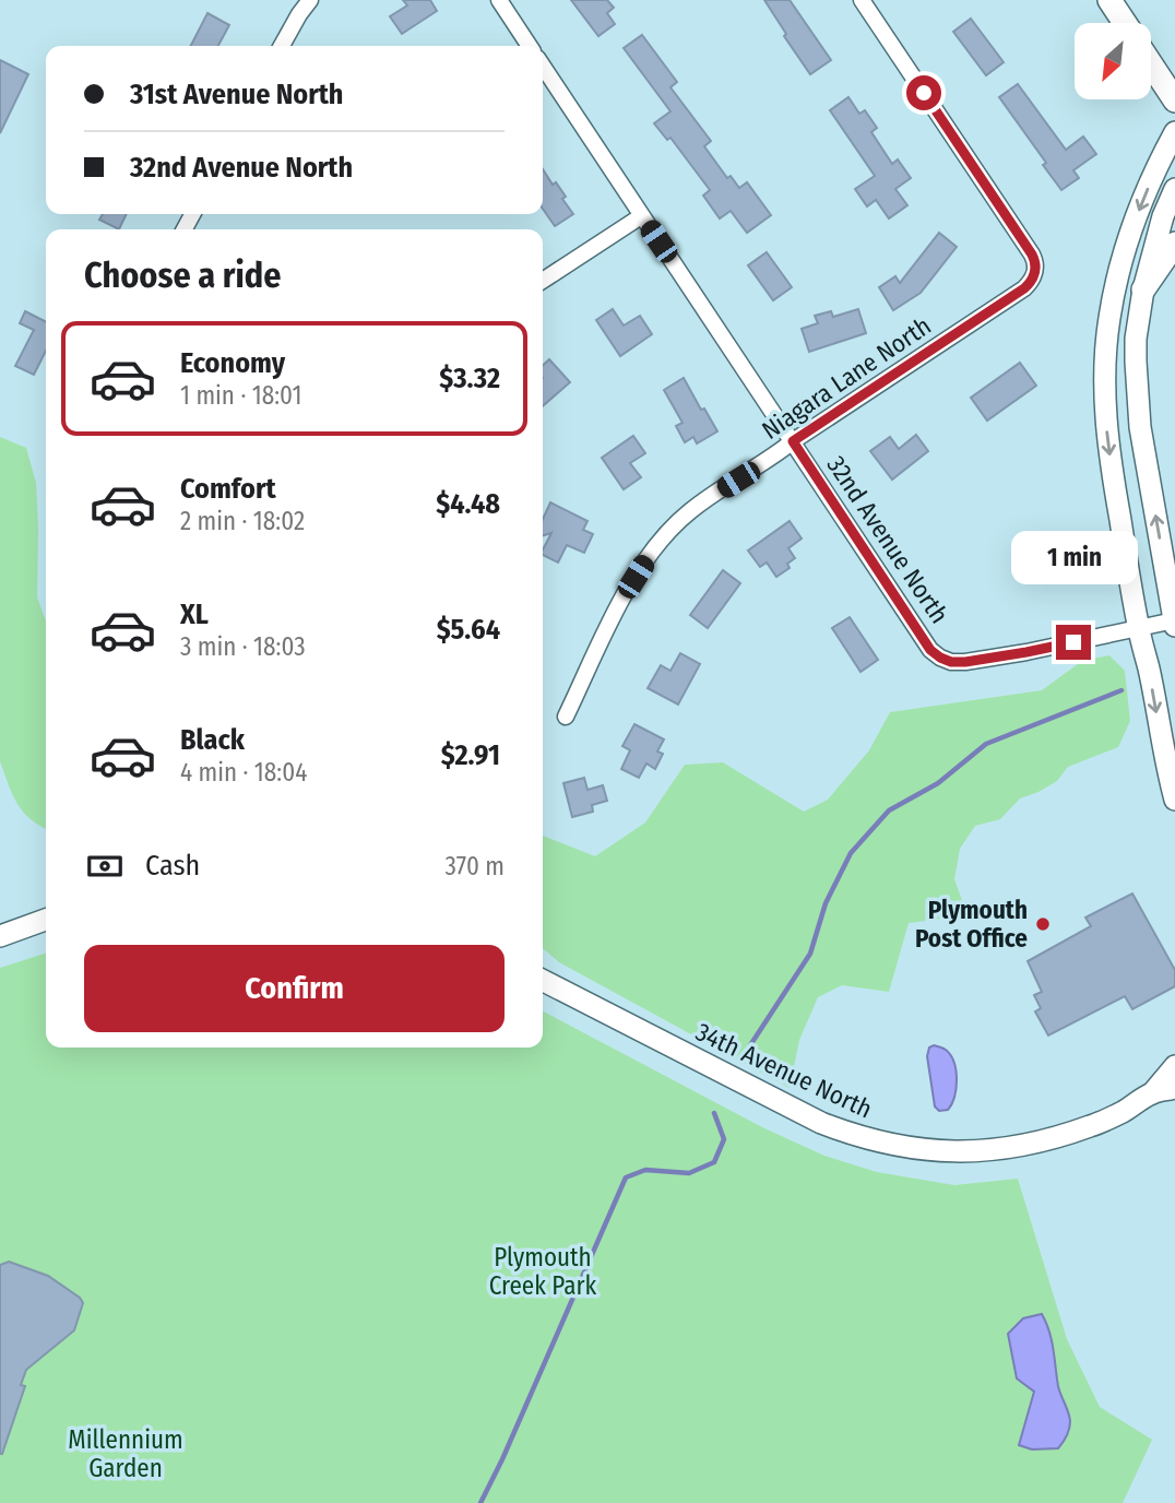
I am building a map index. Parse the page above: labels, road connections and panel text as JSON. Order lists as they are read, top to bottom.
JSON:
{
  "streets": {
    "street": ["Niagara Lane North", "32nd Avenue North", "34th Avenue North"]
  },
  "crossings": [
    ["Niagara Lane North", "32nd Avenue North"]
  ],
  "parks": ["Plymouth Creek Park", "Millennium Garden"],
  "places": ["Plymouth Post Office"],
  "north": "bottom left",
  "page": {
    "banner": ["31st Avenue North", "32nd Avenue North"],
    "heading": "Choose a ride",
    "list": [
      {
        "name": "Economy",
        "note": "1 min · 18:01",
        "value": "$3.32"
      },
      {
        "name": "Comfort",
        "note": "2 min · 18:02",
        "value": "$4.48"
      },
      {
        "name": "XL",
        "note": "3 min · 18:03",
        "value": "$5.64"
      },
      {
        "name": "Black",
        "note": "4 min · 18:04",
        "value": "$2.91"
      }
    ],
    "bubble": "1 min",
    "pay": ["Cash", "370 m"],
    "buttons": "Confirm"
  }
}
